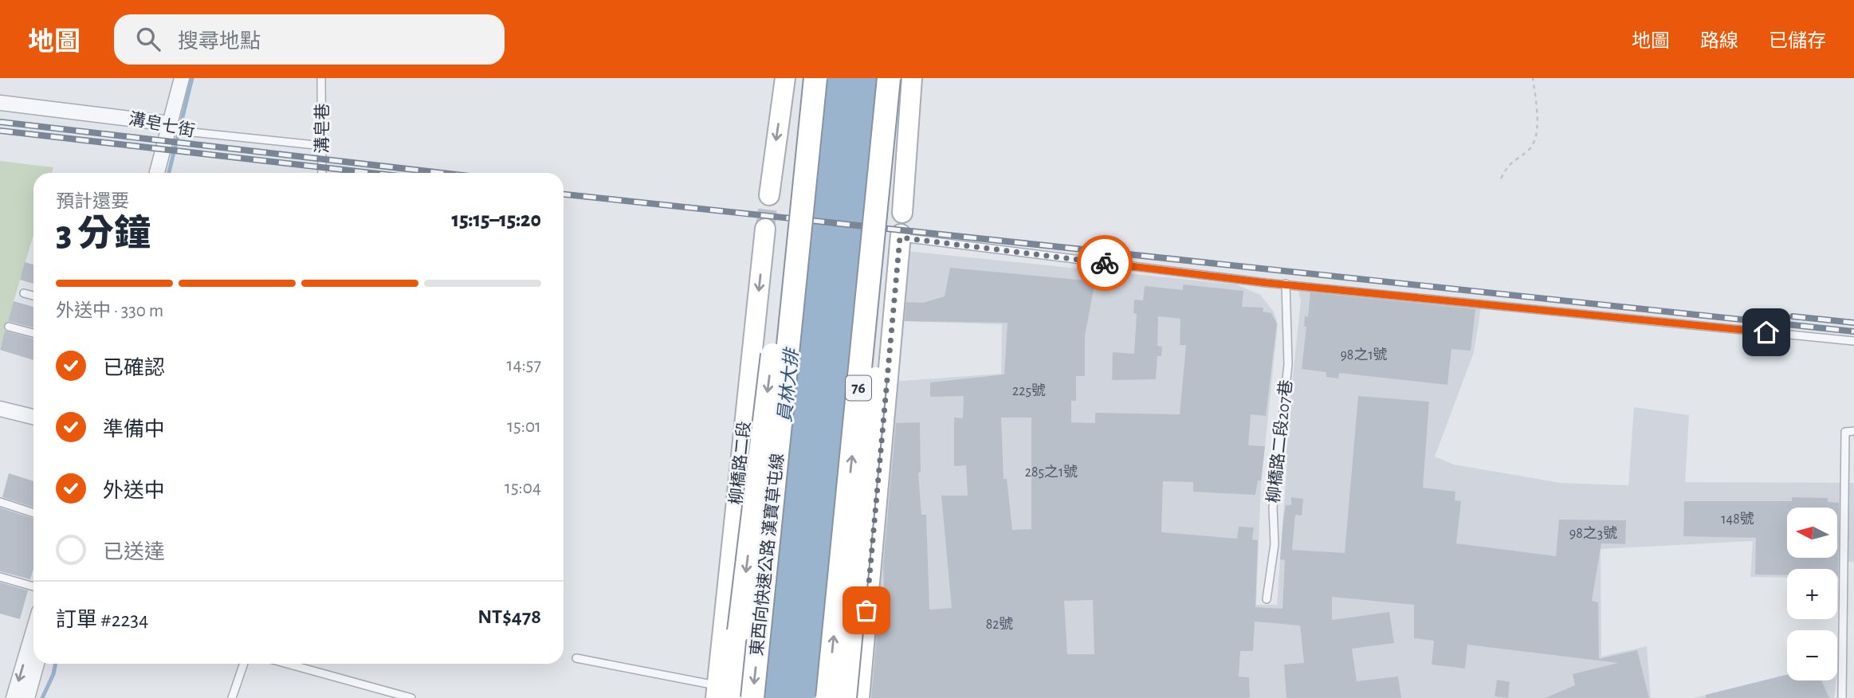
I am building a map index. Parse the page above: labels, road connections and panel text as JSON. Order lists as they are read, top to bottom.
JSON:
{
  "streets": {
    "highway": ["76", "東西向快速公路 漢寶草屯線"],
    "main road": ["柳橋路二段"],
    "street": ["溝皂七街"],
    "lane": ["溝皂巷", "柳橋路二段207巷"]
  },
  "crossings": [
    ["溝皂七街", "溝皂巷"]
  ],
  "water": ["員林大排"],
  "house_numbers": [
    "98之1號",
    "225號",
    "285之1號",
    "148號",
    "98之3號",
    "82號"
  ],
  "north": "left",
  "page": {
    "header": "地圖",
    "search": "搜尋地點",
    "nav": ["地圖", "路線", "已儲存"],
    "heading": ["3 分鐘", "預計還要", "15:15–15:20"],
    "panel": ["訂單 #2234", "NT$478"],
    "bar": "外送中 · 330 m",
    "list": [
      ["已確認", "14:57"],
      ["準備中", "15:01"],
      ["外送中", "15:04"],
      "已送達"
    ],
    "map_buttons": ["+", "−"]
  }
}
